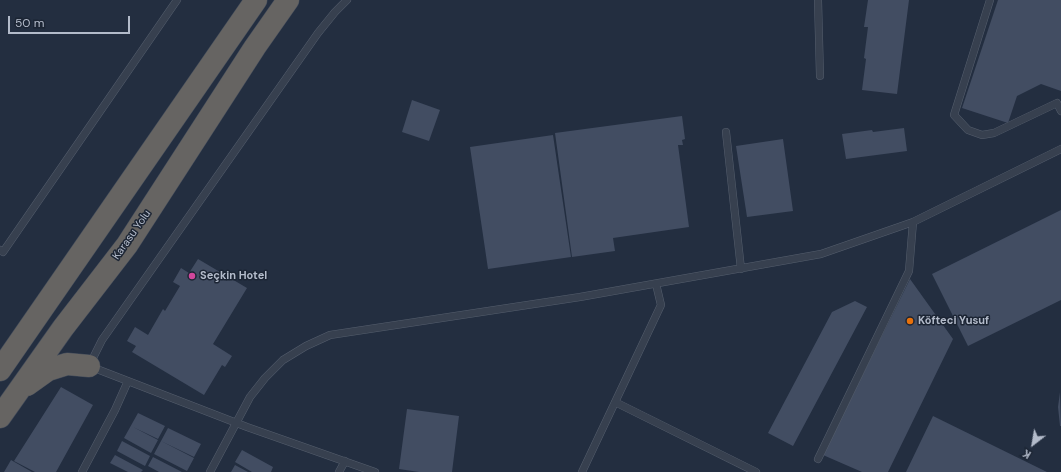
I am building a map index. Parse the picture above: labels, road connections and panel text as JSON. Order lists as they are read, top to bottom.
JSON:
{
  "streets": {
    "highway": ["Karasu Yolu"]
  },
  "places": ["Seçkin Hotel", "Köfteci Yusuf"],
  "scale_bar": "50 m",
  "north": "bottom left"
}
